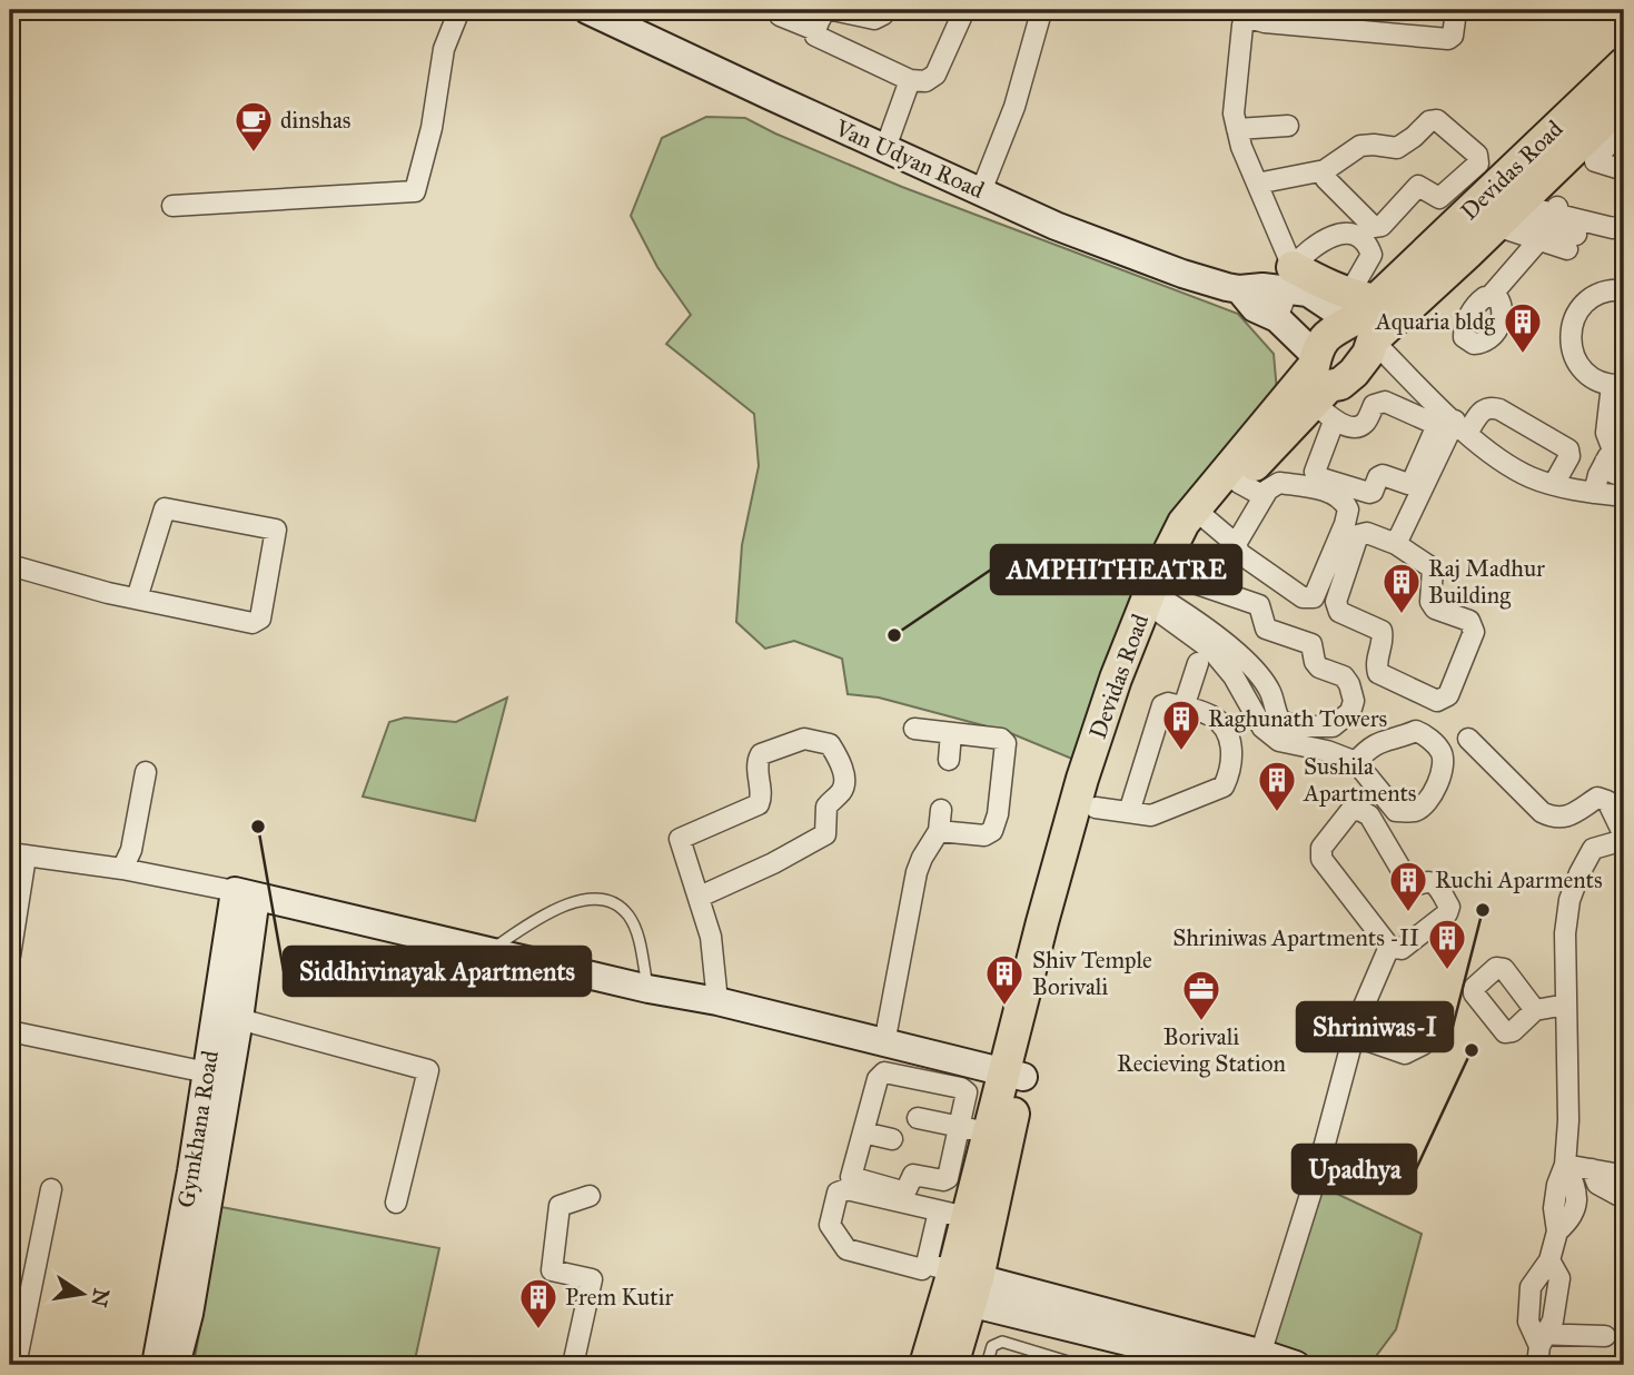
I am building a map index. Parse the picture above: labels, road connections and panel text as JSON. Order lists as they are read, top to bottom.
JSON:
{
  "streets": {
    "main road": ["Devidas Road"],
    "street": ["Van Udyan Road", "Gymkhana Road"]
  },
  "crossings": [
    ["Van Udyan Road", "Devidas Road"]
  ],
  "places": {
    "cafe": ["dinshas"],
    "building": [
      "Aquaria bldg",
      "Raj Madhur Building",
      "Raghunath Towers",
      "Sushila Apartments",
      "Ruchi Aparments",
      "Shriniwas Apartments -II",
      "Shiv Temple Borivali",
      "Prem Kutir"
    ],
    "other": [
      "AMPHITHEATRE",
      "Siddhivinayak Apartments",
      "Shriniwas-I",
      "Upadhya"
    ],
    "office": ["Borivali Recieving Station"]
  },
  "north": "right"
}
